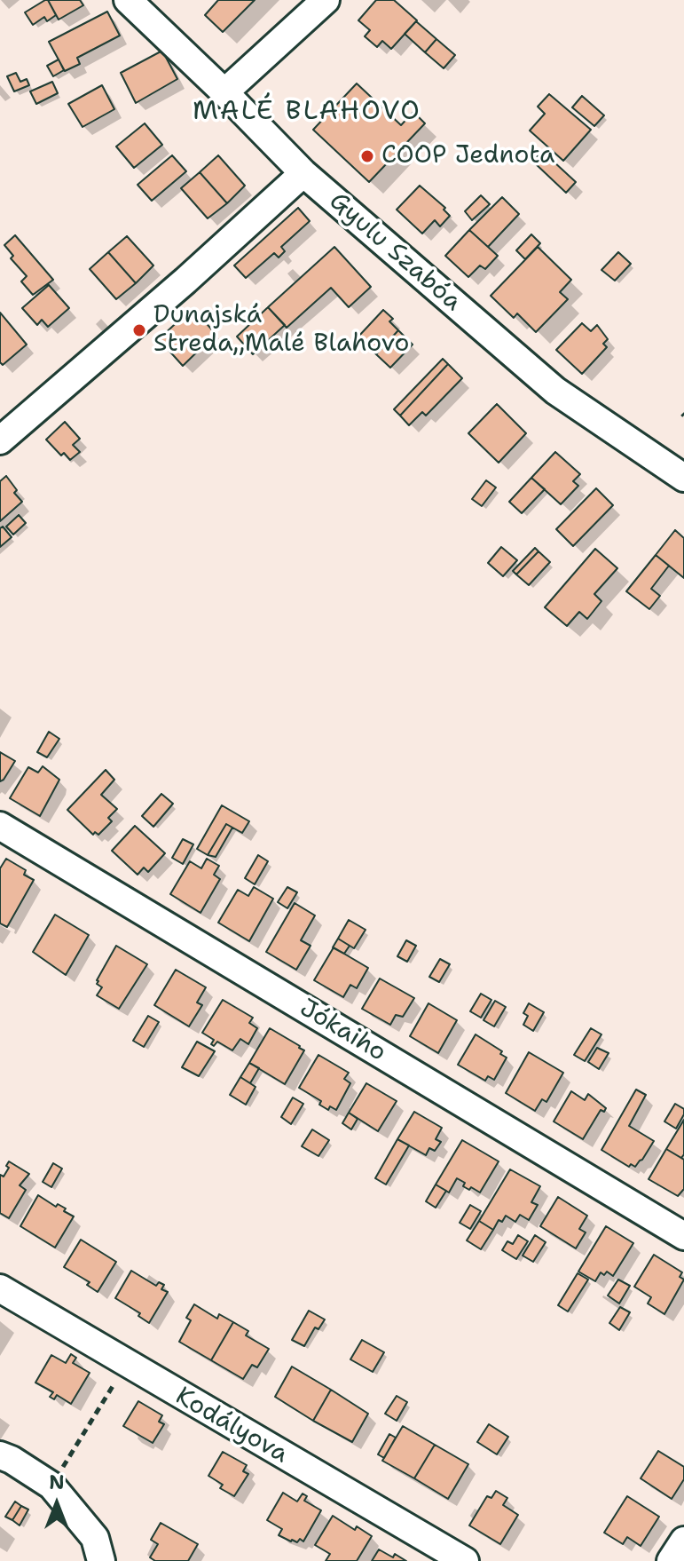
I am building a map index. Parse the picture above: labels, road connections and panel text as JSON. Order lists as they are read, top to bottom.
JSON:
{
  "streets": {
    "street": ["Gyulu Szabóa", "Jókaiho", "Kodályova"]
  },
  "districts": ["MALÉ BLAHOVO"],
  "places": ["COOP Jednota", "Dunajská Streda,,Malé Blahovo"],
  "north": "top"
}
